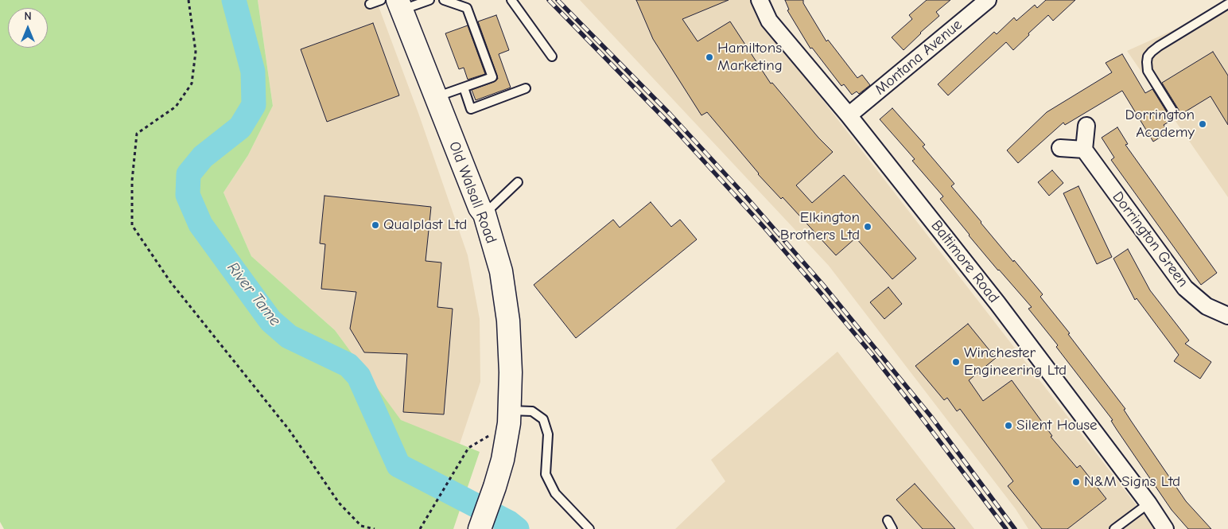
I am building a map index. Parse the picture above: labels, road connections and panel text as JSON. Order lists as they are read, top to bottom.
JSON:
{
  "streets": {
    "main road": ["Old Walsall Road"],
    "street": ["Montana Avenue", "Dorrington Green", "Baltimore Road"]
  },
  "crossings": [
    ["Montana Avenue", "Baltimore Road"]
  ],
  "water": ["River Tame"],
  "places": [
    "Hamiltons Marketing",
    "Dorrington Academy",
    "Qualplast Ltd",
    "Elkington Brothers Ltd",
    "Winchester Engineering Ltd",
    "Silent House",
    "N&M Signs Ltd"
  ],
  "north": "top"
}
